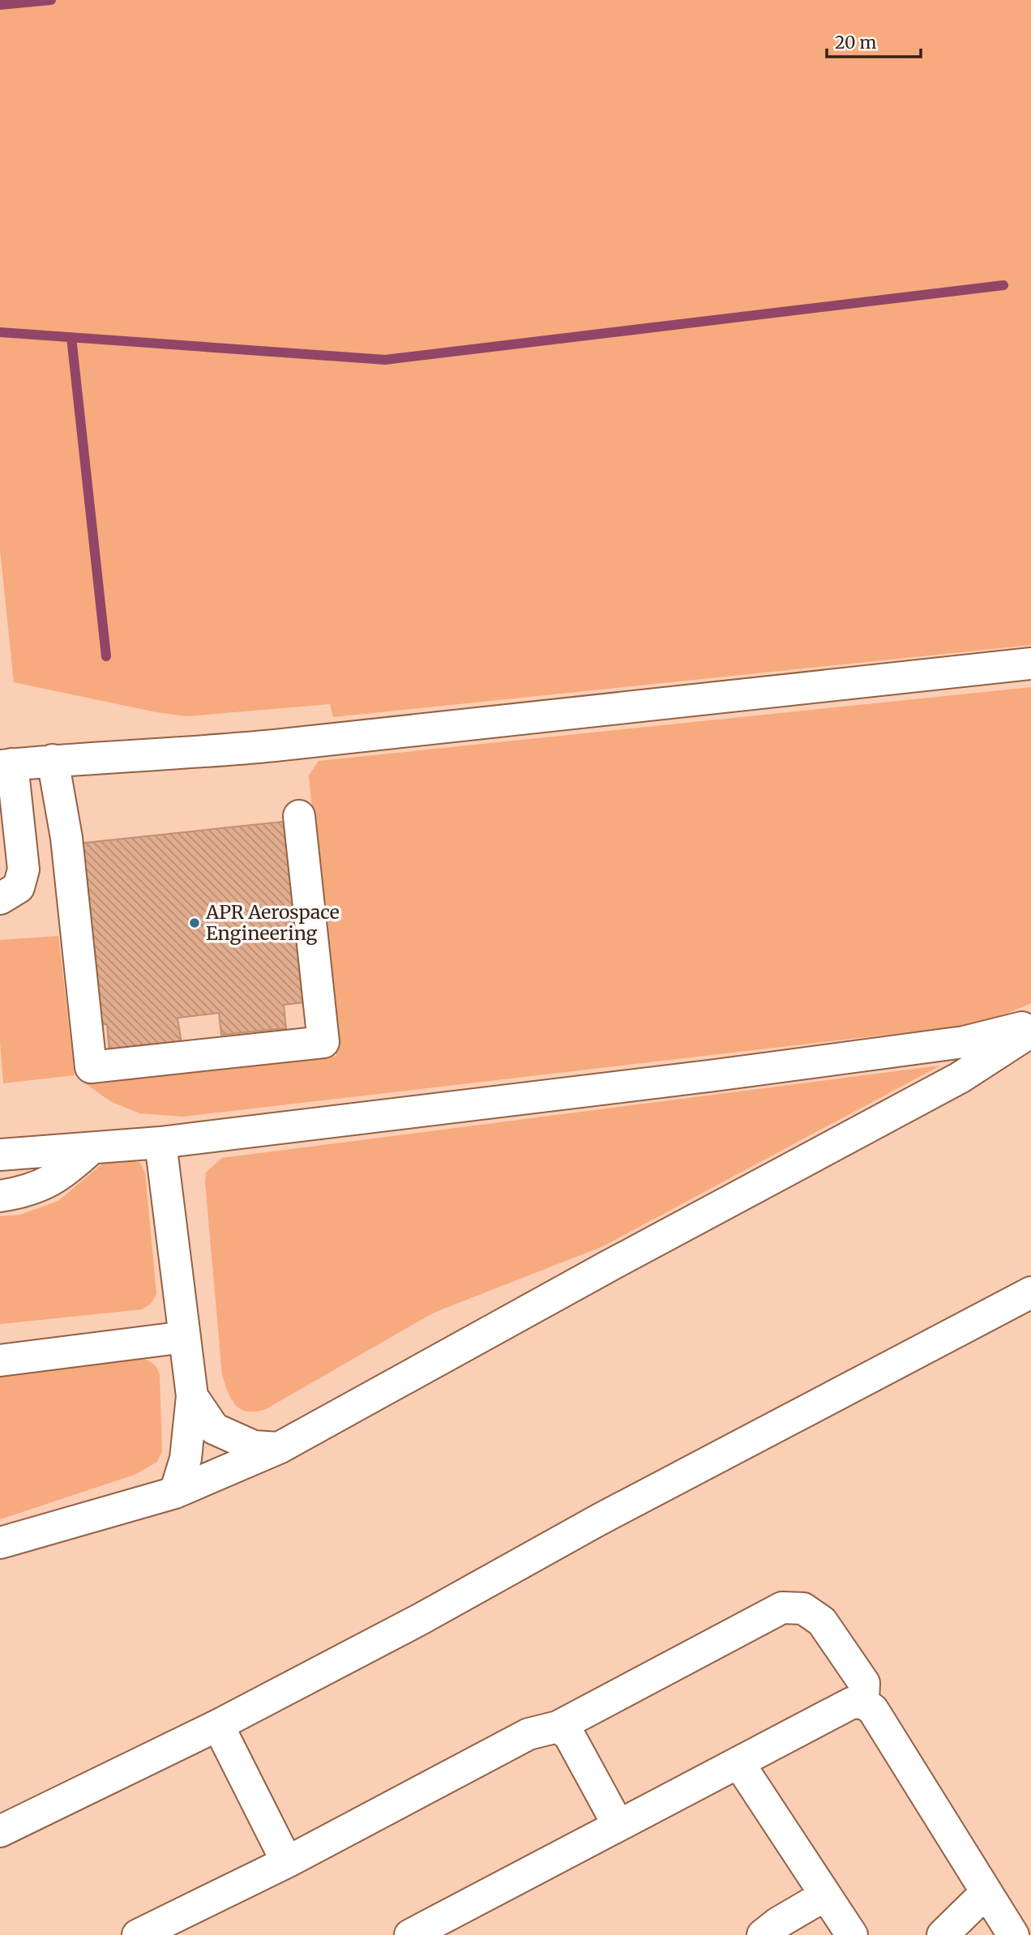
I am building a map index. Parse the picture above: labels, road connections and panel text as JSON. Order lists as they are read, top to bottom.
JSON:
{
  "places": ["APR Aerospace Engineering"],
  "scale_bar": "20 m"
}
